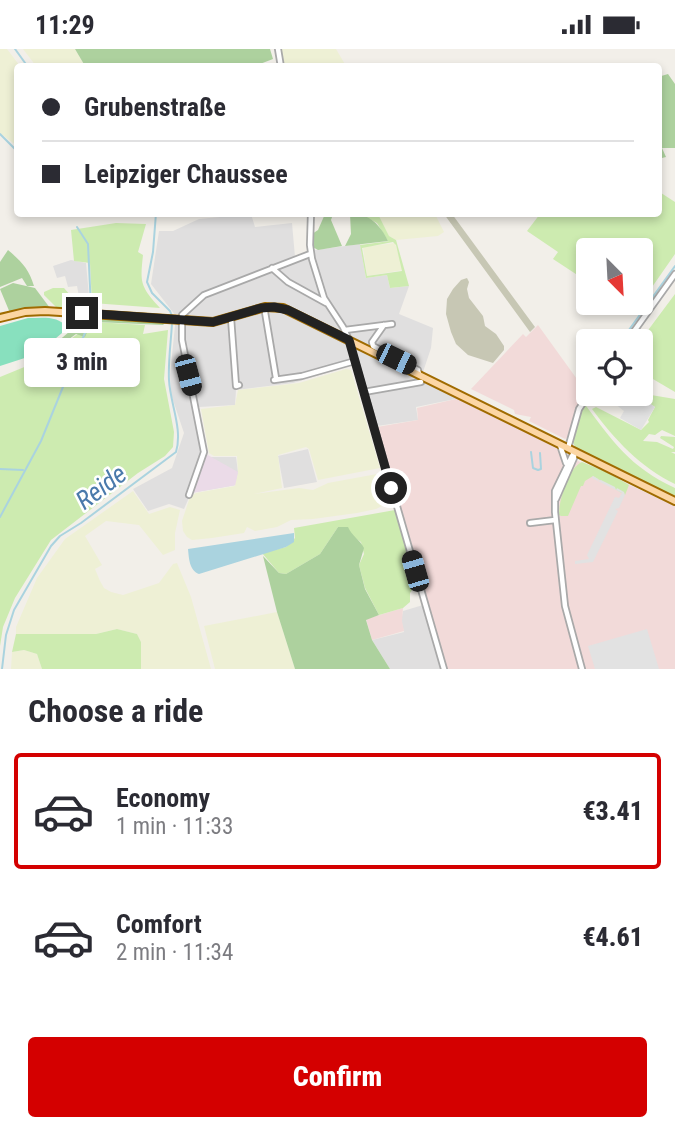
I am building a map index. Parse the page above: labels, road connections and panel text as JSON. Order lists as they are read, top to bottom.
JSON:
{
  "water": ["Reide"],
  "north": "bottom right",
  "page": {
    "status": "11:29",
    "banner": ["Grubenstraße", "Leipziger Chaussee"],
    "bubble": "3 min",
    "heading": "Choose a ride",
    "list": [
      {
        "name": "Economy",
        "note": "1 min · 11:33",
        "value": "€3.41"
      },
      {
        "name": "Comfort",
        "note": "2 min · 11:34",
        "value": "€4.61"
      }
    ],
    "buttons": "Confirm"
  }
}
